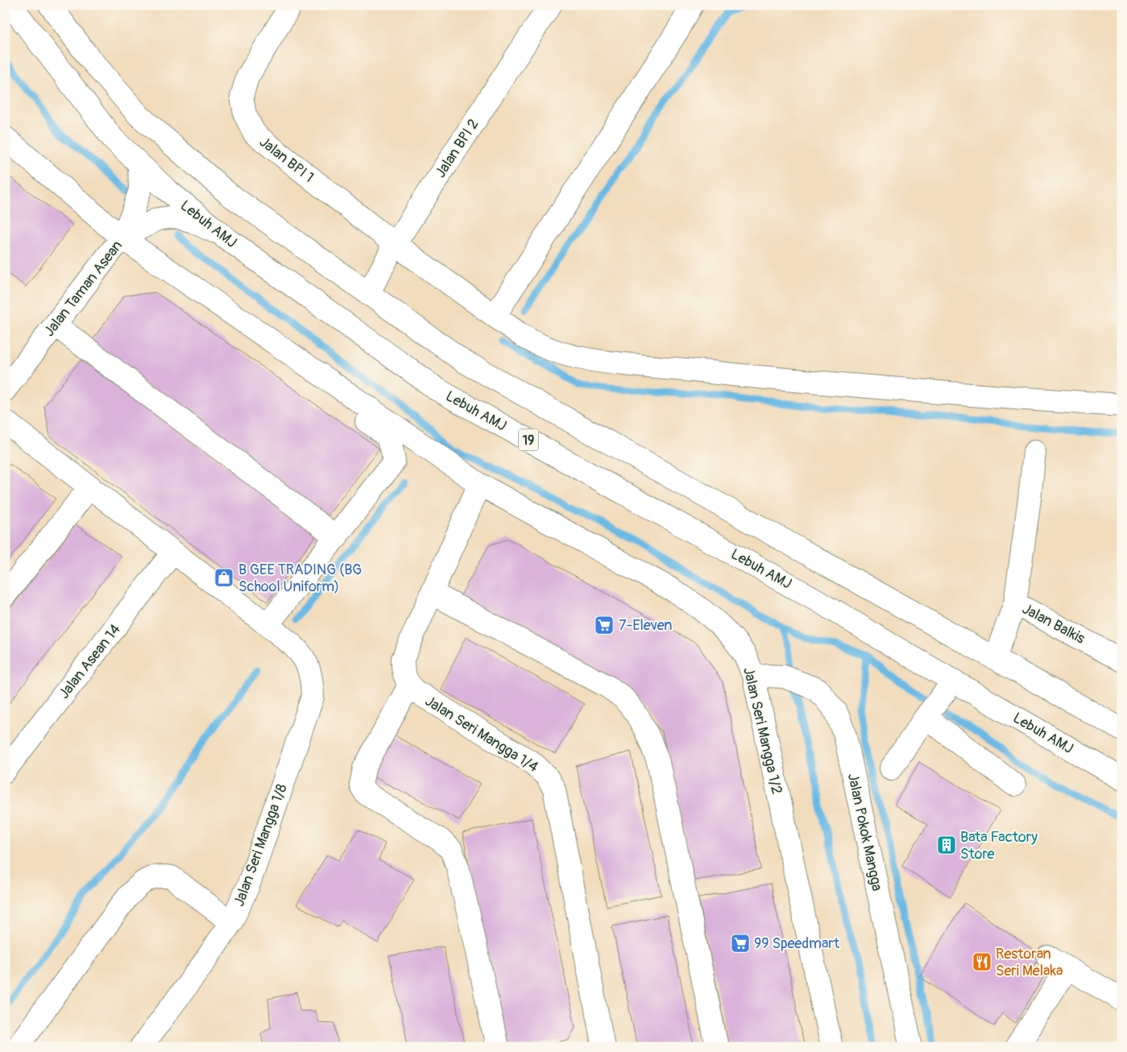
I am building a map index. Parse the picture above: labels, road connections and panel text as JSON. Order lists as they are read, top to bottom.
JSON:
{
  "streets": {
    "main road": [
      "Jalan BPI 2",
      "Jalan BPI 1",
      "Lebuh AMJ",
      "Jalan Taman Asean",
      "19",
      "Jalan Balkis",
      "Jalan Asean 14",
      "Jalan Seri Mangga 1/2",
      "Jalan Seri Mangga 1/4",
      "Jalan Pokok Mangga",
      "Jalan Seri Mangga 1/8"
    ]
  },
  "crossings": [
    ["Jalan BPI 2", "Jalan BPI 1"],
    ["Lebuh AMJ", "Jalan Taman Asean"],
    ["Jalan Taman Asean", "Jalan Seri Mangga 1/2"],
    ["Jalan Asean 14", "Jalan Seri Mangga 1/8"],
    ["Jalan Seri Mangga 1/2", "Jalan Pokok Mangga"]
  ],
  "places": {
    "shop": ["B GEE TRADING (BG School Uniform)"],
    "supermarket": ["7-Eleven", "99 Speedmart"],
    "building": ["Bata Factory Store"],
    "restaurant": ["Restoran Seri Melaka"]
  }
}
